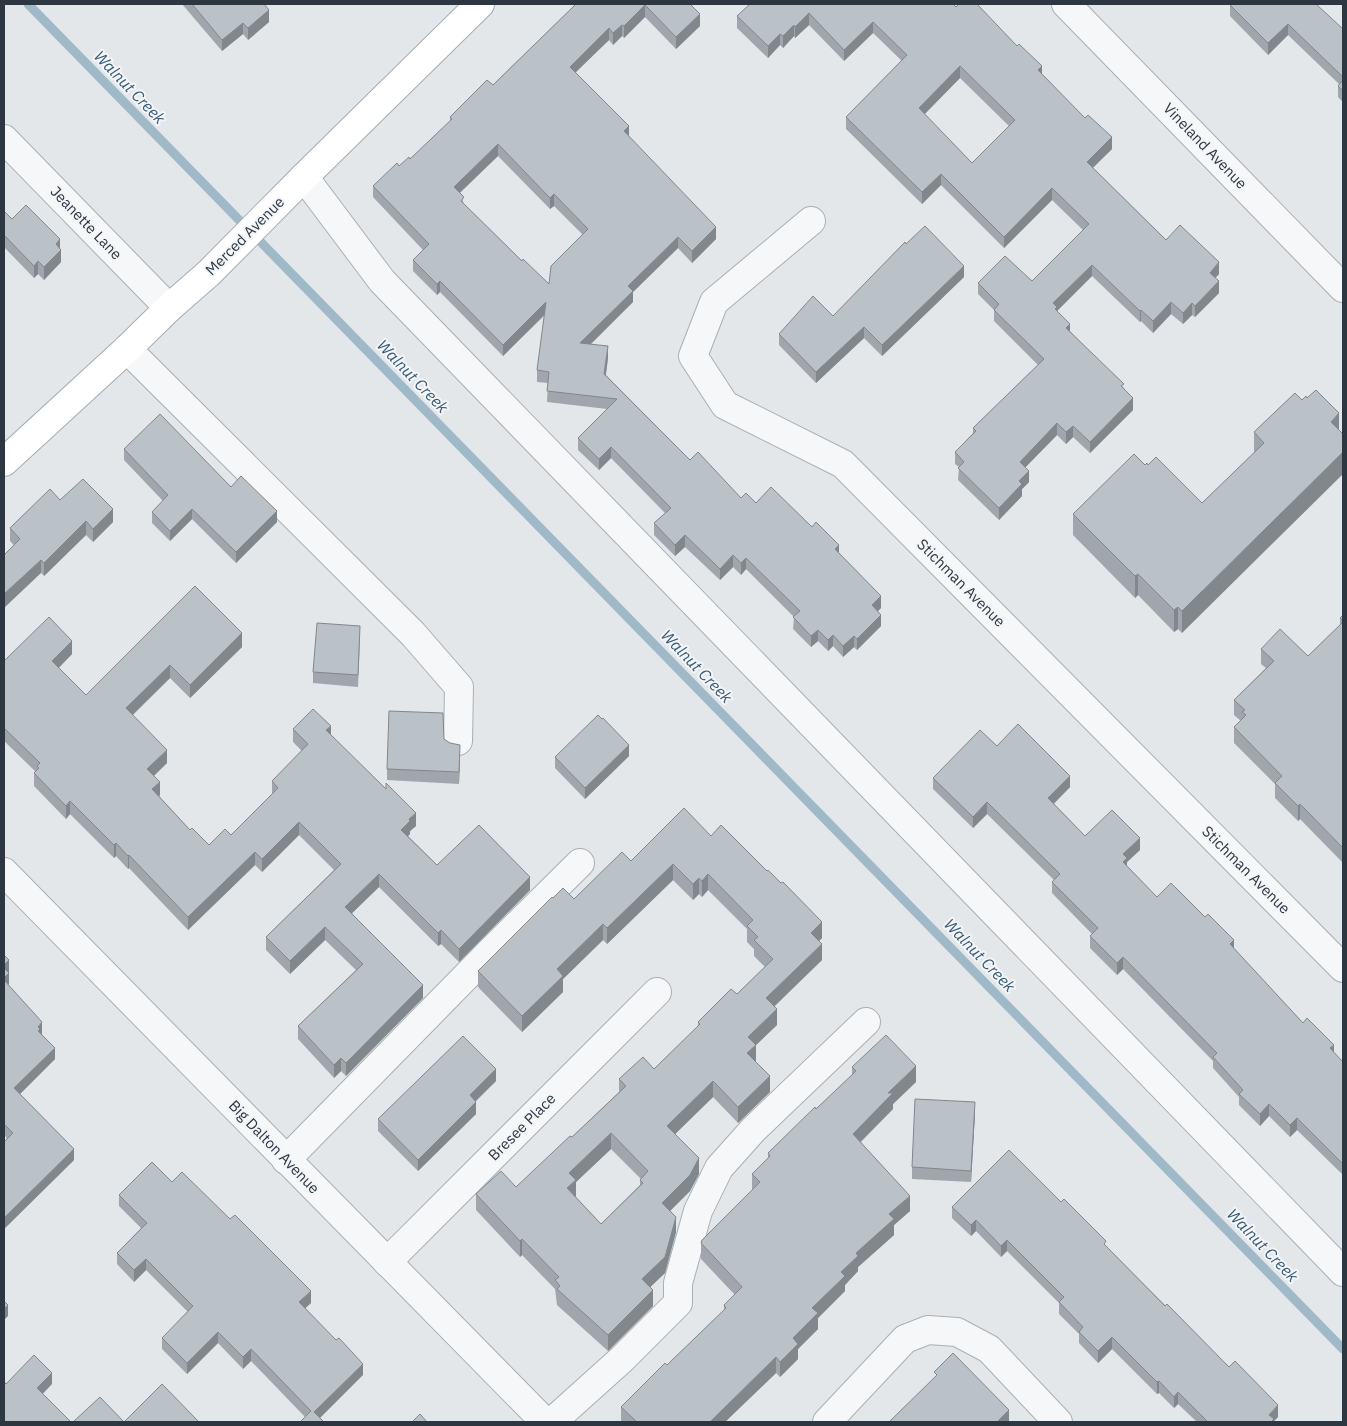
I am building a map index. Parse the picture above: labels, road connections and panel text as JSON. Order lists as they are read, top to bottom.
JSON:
{
  "streets": {
    "main road": ["Merced Avenue"],
    "street": [
      "Vineland Avenue",
      "Jeanette Lane",
      "Stichman Avenue",
      "Bresee Place",
      "Big Dalton Avenue"
    ]
  },
  "crossings": [
    ["Jeanette Lane", "Merced Avenue"],
    ["Bresee Place", "Big Dalton Avenue"]
  ],
  "water": ["Walnut Creek"]
}
